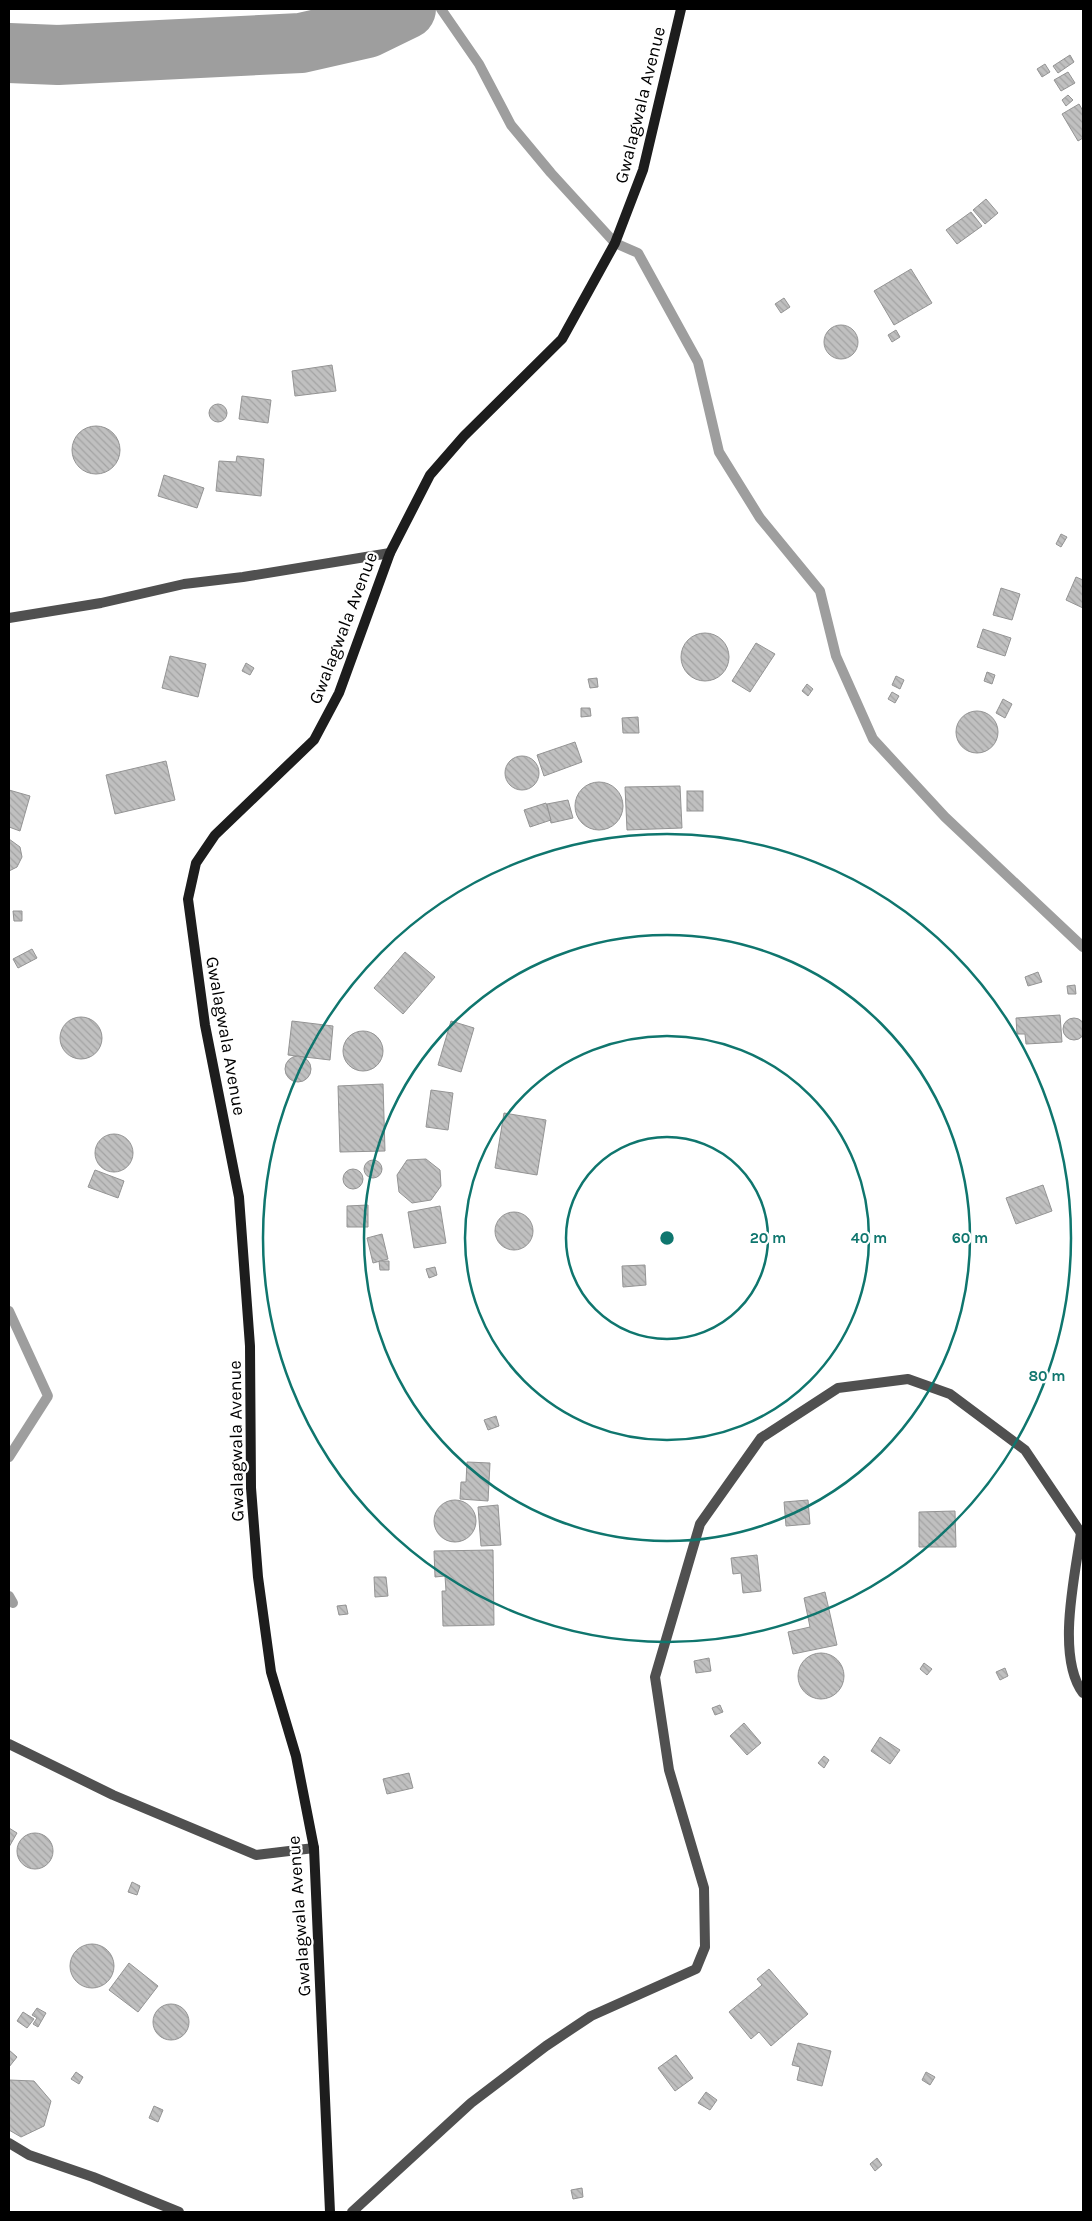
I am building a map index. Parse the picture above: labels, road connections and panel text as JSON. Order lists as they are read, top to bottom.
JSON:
{
  "streets": {
    "street": ["Gwalagwala Avenue"]
  },
  "rings": [
    "20 m",
    "40 m",
    "60 m",
    "80 m"
  ]
}
